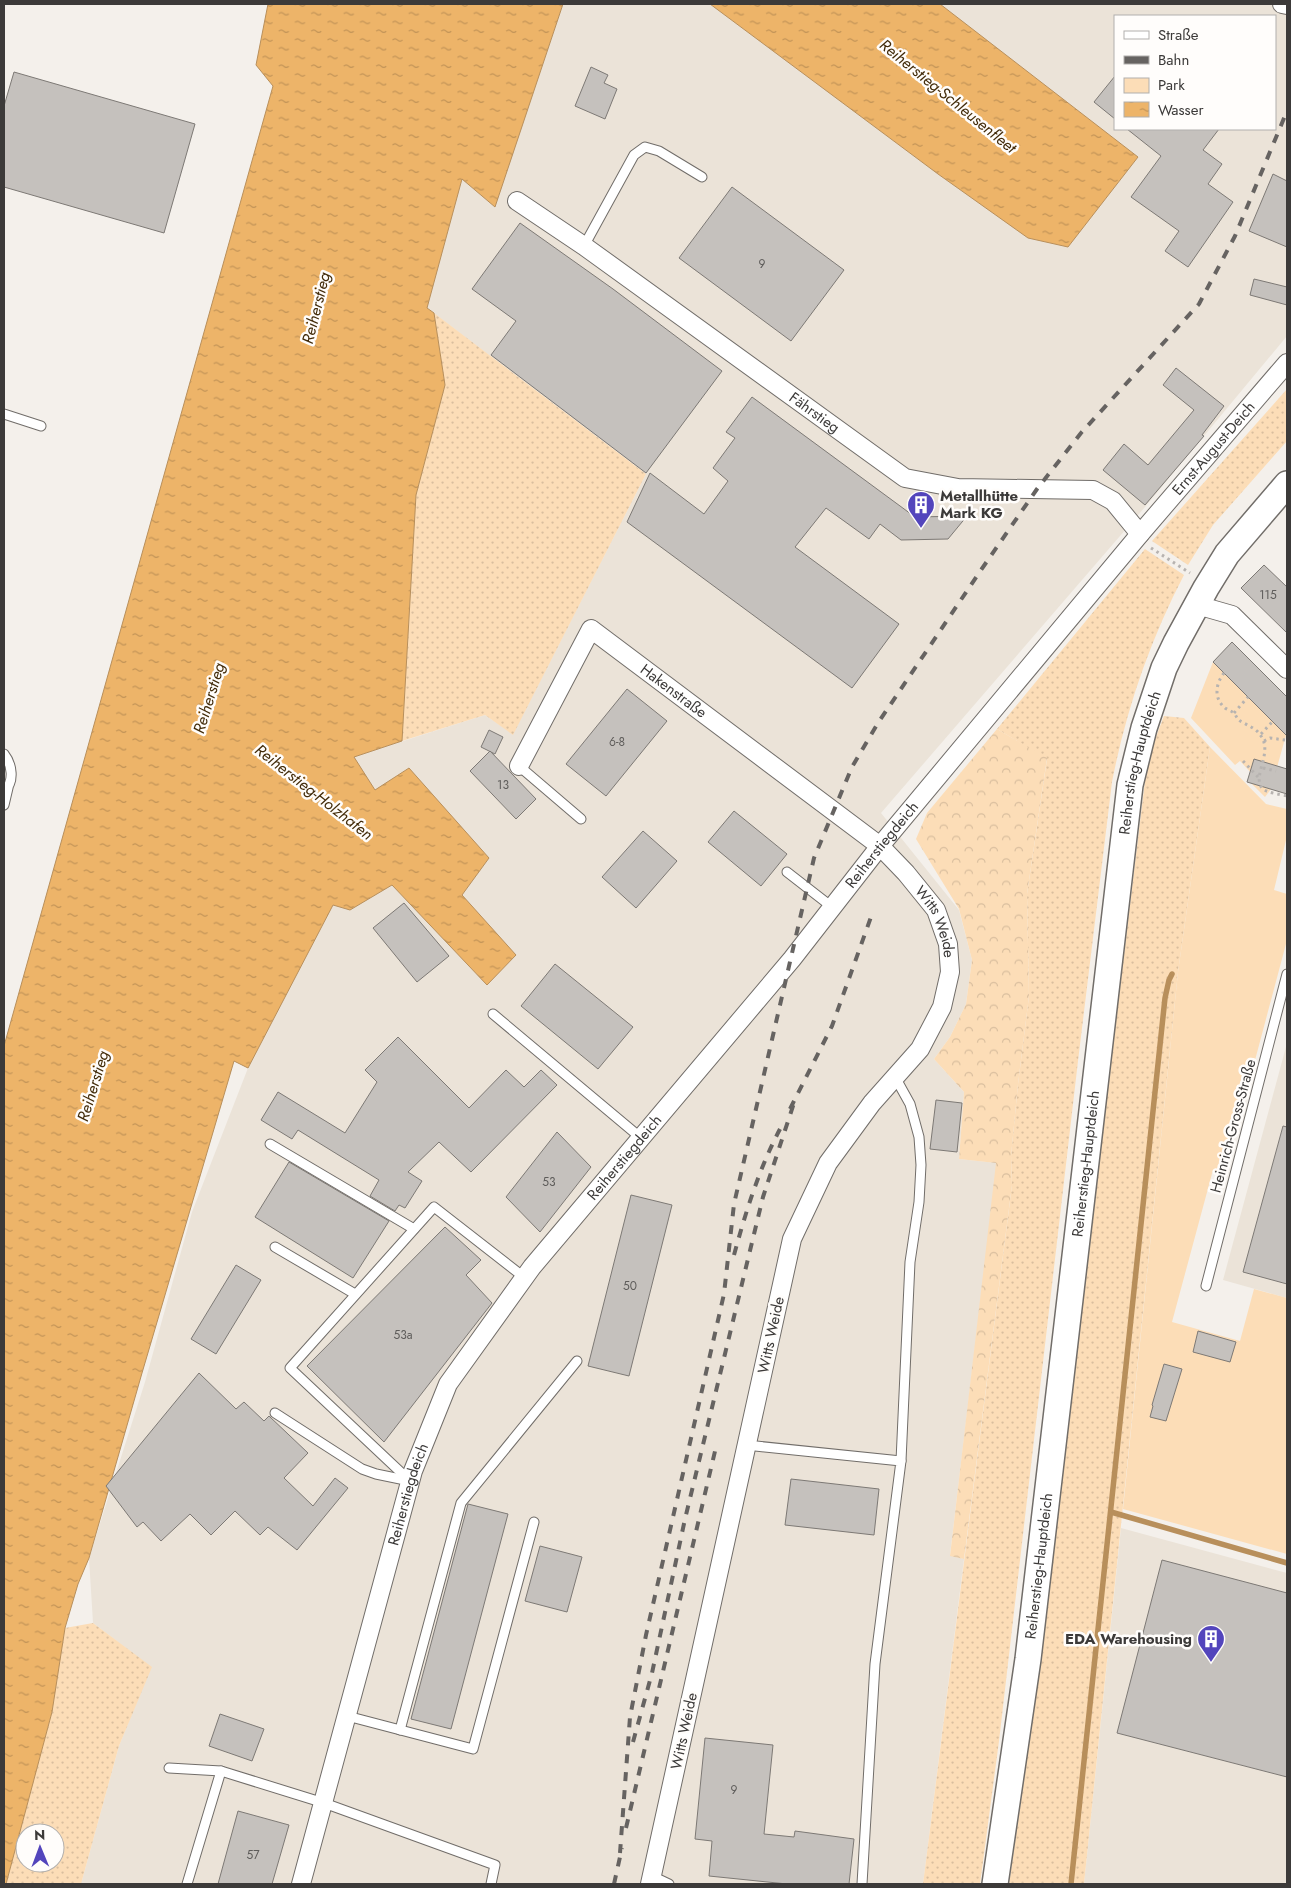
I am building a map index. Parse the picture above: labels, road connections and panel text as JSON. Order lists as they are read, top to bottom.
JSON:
{
  "streets": {
    "main road": ["Reiherstieg-Hauptdeich"],
    "street": [
      "Fährstieg",
      "Ernst-August-Deich",
      "Hakenstraße",
      "Reiherstiegdeich",
      "Witts Weide"
    ],
    "lane": ["Heinrich-Gross-Straße"]
  },
  "crossings": [
    ["Fährstieg", "Ernst-August-Deich"],
    ["Fährstieg", "Reiherstiegdeich"],
    ["Ernst-August-Deich", "Reiherstiegdeich"],
    ["Hakenstraße", "Reiherstiegdeich"],
    ["Hakenstraße", "Witts Weide"],
    ["Reiherstiegdeich", "Witts Weide"]
  ],
  "water": ["Reiherstieg-Schleusenfleet", "Reiherstieg", "Reiherstieg-Holzhafen"],
  "places": {
    "building": ["Metallhütte Mark KG", "EDA Warehousing"]
  },
  "house_numbers": [
    "9",
    "115",
    "6-8",
    "13",
    "53",
    "50",
    "53a",
    "9",
    "57"
  ],
  "legend": [
    "Straße",
    "Bahn",
    "Park",
    "Wasser"
  ],
  "north": "top"
}
